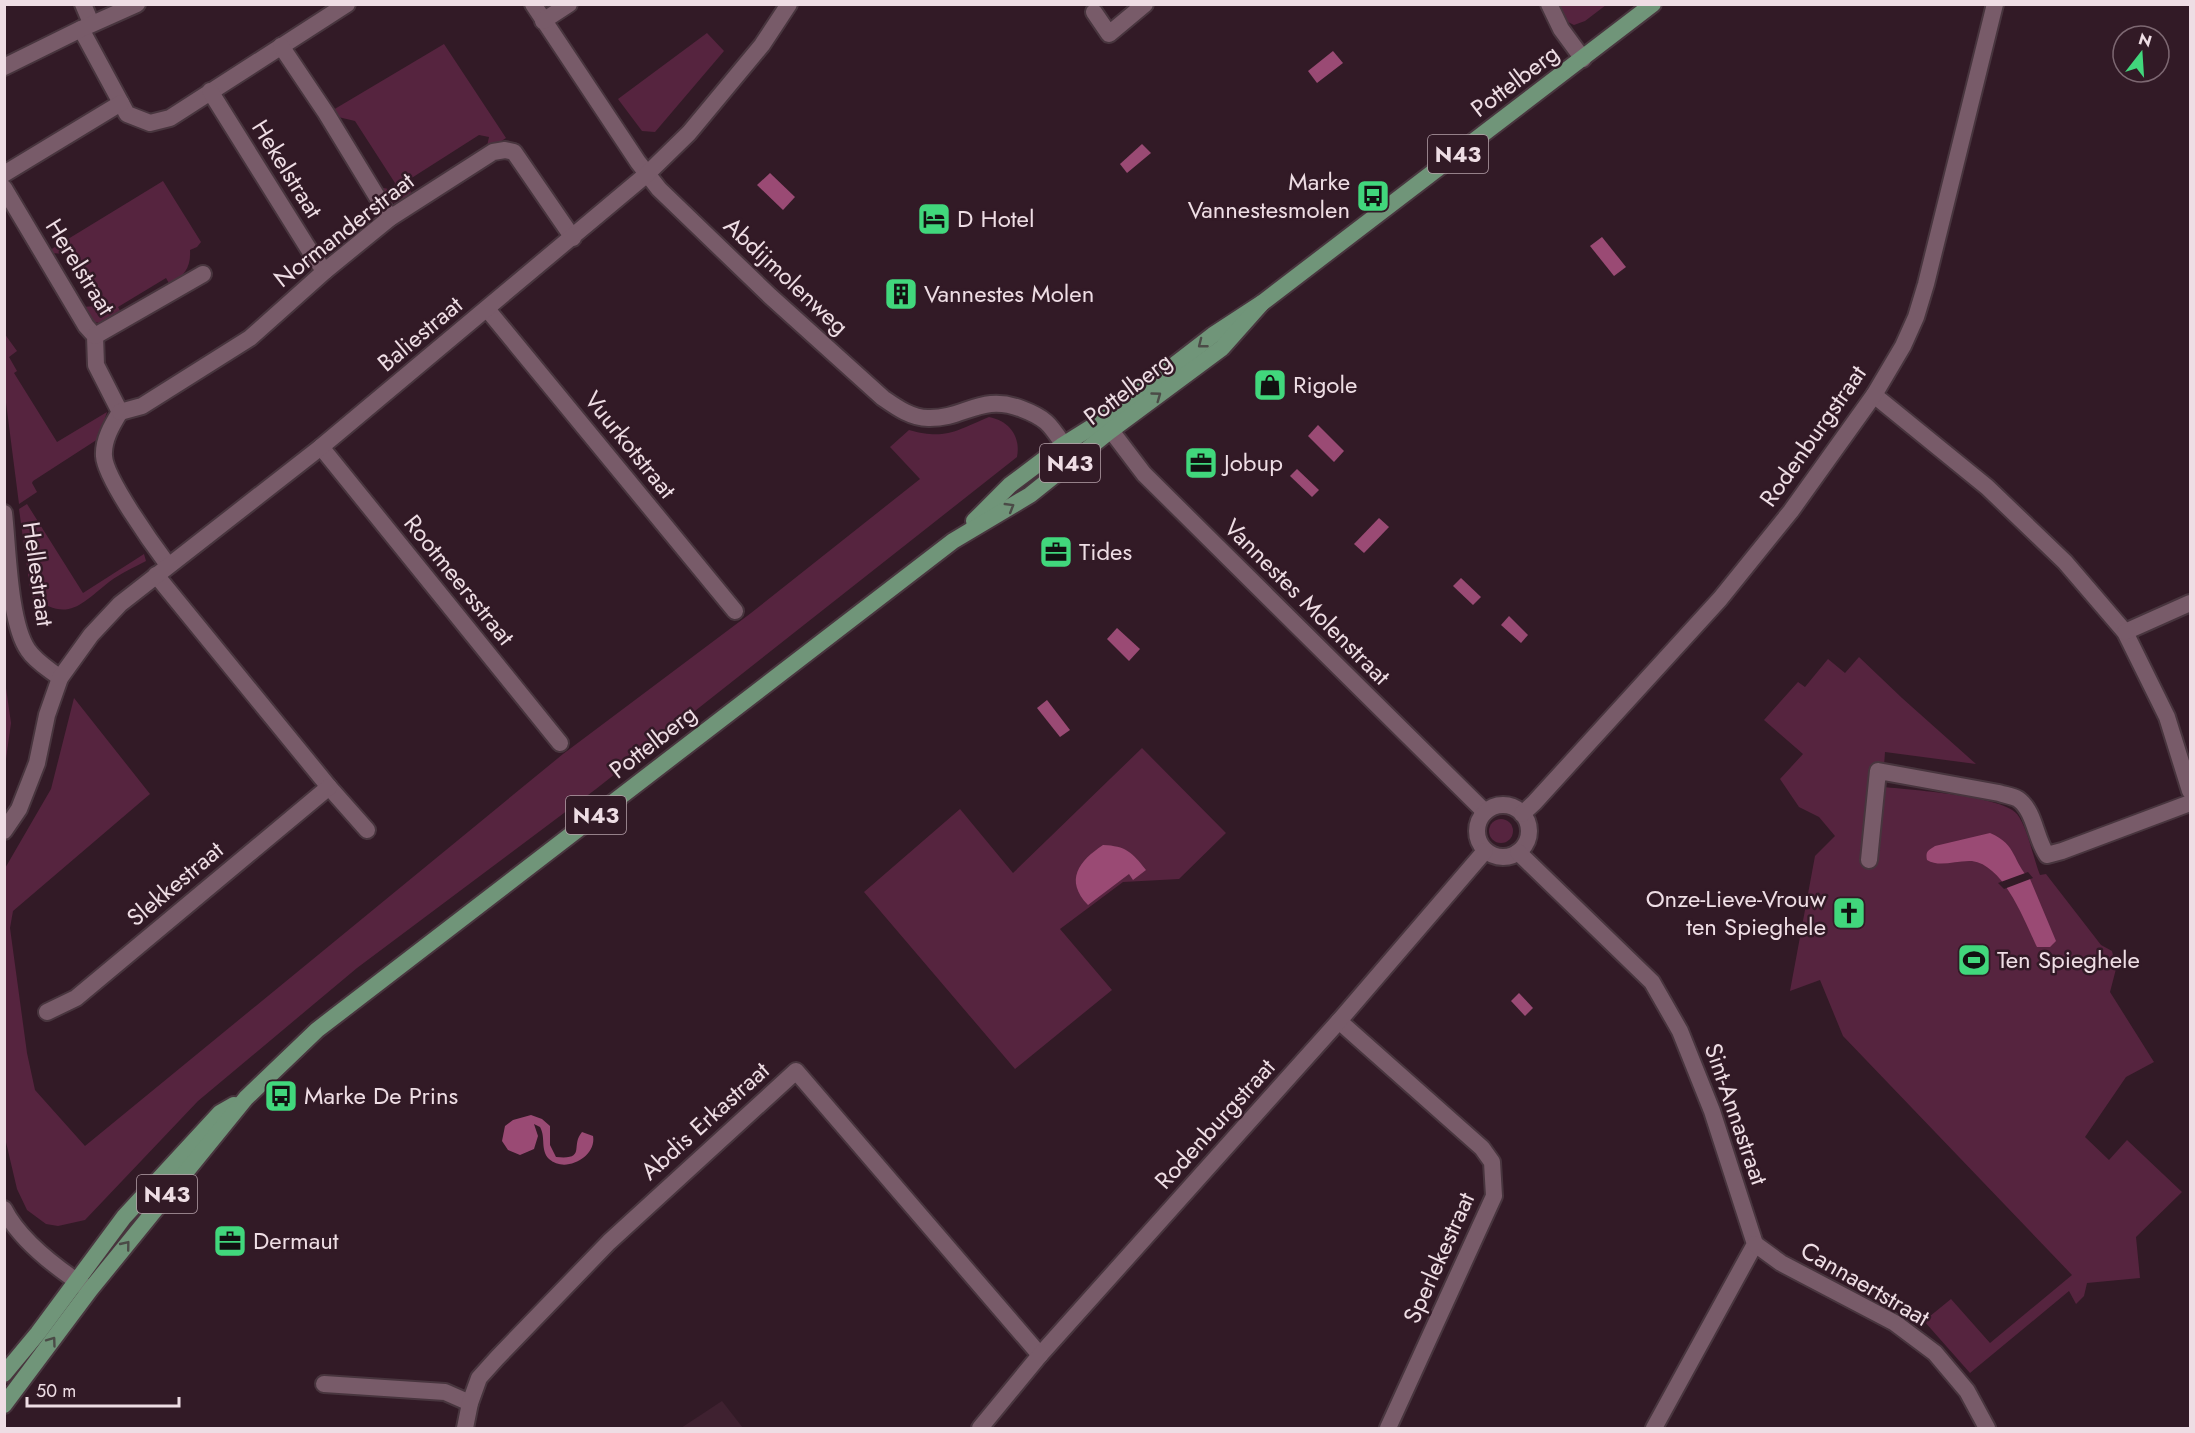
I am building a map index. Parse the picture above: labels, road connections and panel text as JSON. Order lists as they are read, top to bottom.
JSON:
{
  "streets": {
    "main road": ["Pottelberg", "N43"],
    "street": [
      "Hekelstraat",
      "Normanderstraat",
      "Herelstraat",
      "Abdijmolenweg",
      "Baliestraat",
      "Rodenburgstraat",
      "Vuurkotstraat",
      "Hellestraat",
      "Rootmeersstraat",
      "Vannestes Molenstraat",
      "Slekkestraat",
      "Sint-Annastraat",
      "Abdis Erkastraat",
      "Sperlekestraat",
      "Cannaertstraat"
    ]
  },
  "crossings": [
    ["Pottelberg", "N43"],
    ["Pottelberg", "Abdijmolenweg"],
    ["Pottelberg", "Vannestes Molenstraat"],
    ["Hekelstraat", "Normanderstraat"],
    ["Normanderstraat", "Herelstraat"],
    ["Normanderstraat", "Baliestraat"],
    ["Abdijmolenweg", "Baliestraat"],
    ["Baliestraat", "Vuurkotstraat"],
    ["Baliestraat", "Hellestraat"],
    ["Baliestraat", "Rootmeersstraat"],
    ["Rodenburgstraat", "Vannestes Molenstraat"],
    ["Rodenburgstraat", "Sint-Annastraat"],
    ["Rodenburgstraat", "Abdis Erkastraat"],
    ["Rodenburgstraat", "Sperlekestraat"],
    ["Vannestes Molenstraat", "Sint-Annastraat"],
    ["Sint-Annastraat", "Cannaertstraat"]
  ],
  "places": {
    "bus stop": ["Marke Vannestesmolen", "Marke De Prins"],
    "hotel": ["D Hotel"],
    "building": ["Vannestes Molen"],
    "shop": ["Rigole"],
    "office": ["Jobup", "Tides", "Dermaut"],
    "church": ["Onze-Lieve-Vrouw ten Spieghele"],
    "sports": ["Ten Spieghele"]
  },
  "scale_bar": "50 m",
  "north": "top"
}
